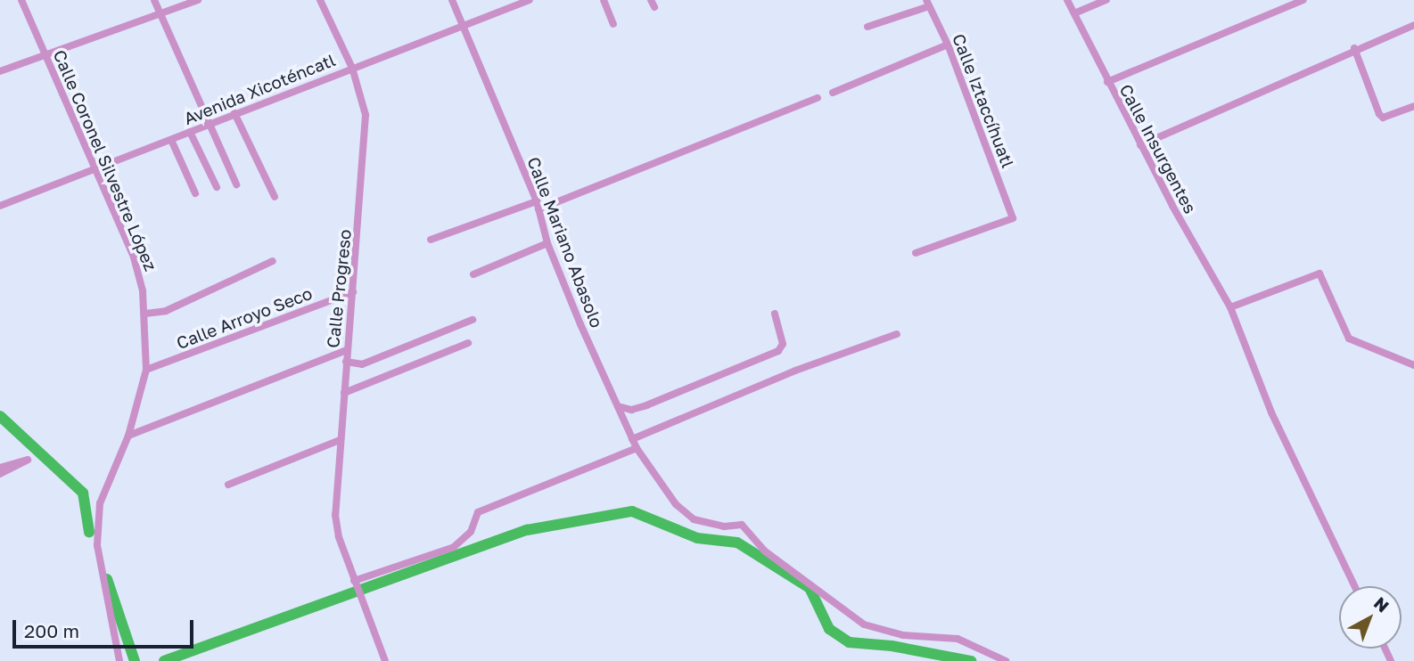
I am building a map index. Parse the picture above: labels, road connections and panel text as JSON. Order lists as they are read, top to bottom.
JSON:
{
  "streets": {
    "street": [
      "Avenida Xicoténcatl",
      "Calle Iztaccíhuatl",
      "Calle Insurgentes",
      "Calle Coronel Silvestre López",
      "Calle Mariano Abasolo",
      "Calle Progreso",
      "Calle Arroyo Seco"
    ]
  },
  "crossings": [
    ["Avenida Xicoténcatl", "Calle Coronel Silvestre López"],
    ["Avenida Xicoténcatl", "Calle Mariano Abasolo"],
    ["Avenida Xicoténcatl", "Calle Progreso"],
    ["Calle Coronel Silvestre López", "Calle Arroyo Seco"],
    ["Calle Progreso", "Calle Arroyo Seco"]
  ],
  "scale_bar": "200 m",
  "north": "top right"
}
